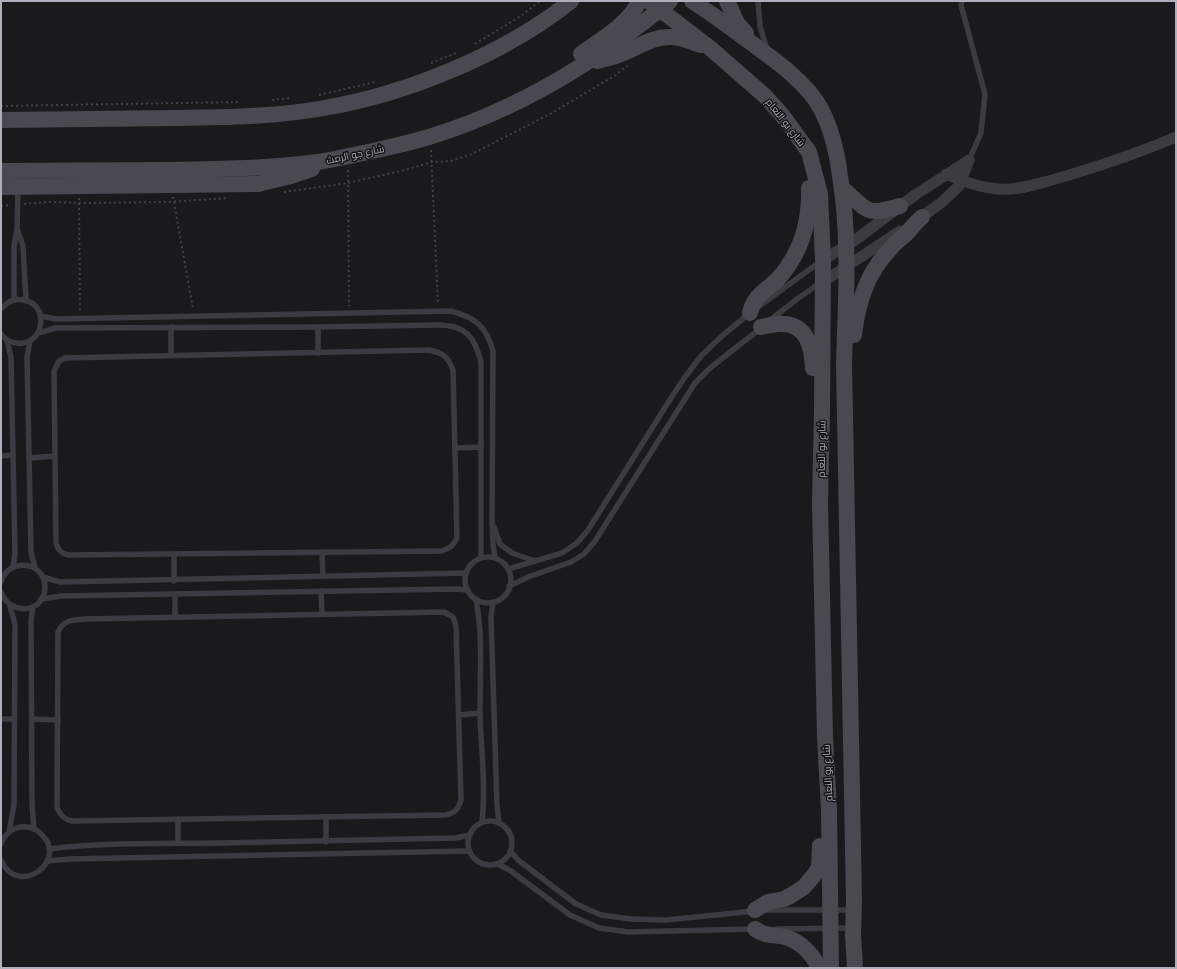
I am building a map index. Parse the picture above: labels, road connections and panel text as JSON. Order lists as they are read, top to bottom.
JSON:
{
  "streets": {
    "street": ["شارع بو النعام", "شارع جو الرمث"]
  },
  "crossings": [
    ["شارع بو النعام", "شارع جو الرمث"]
  ]
}
